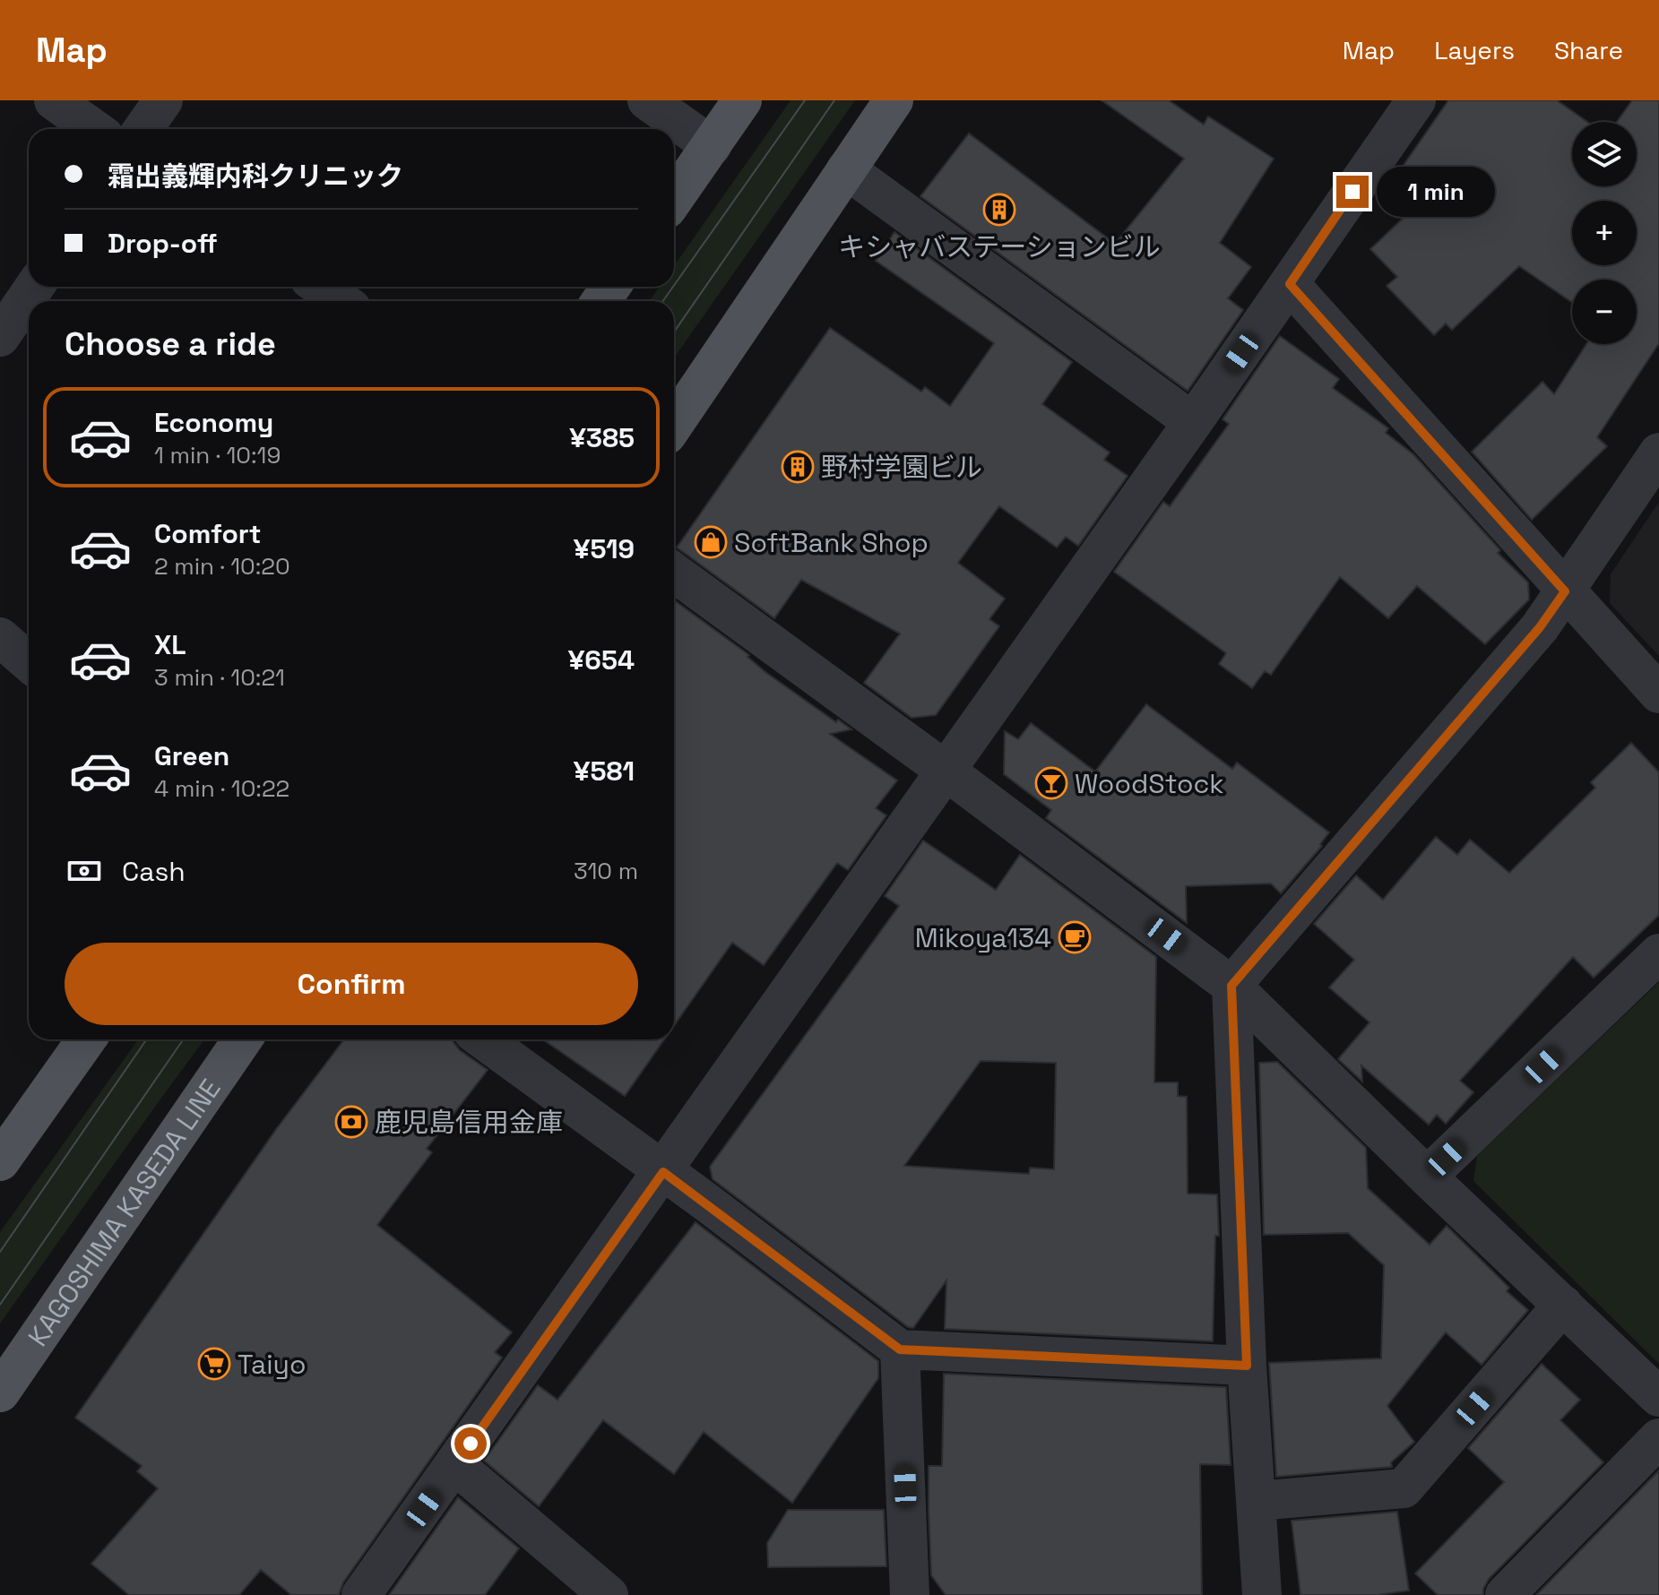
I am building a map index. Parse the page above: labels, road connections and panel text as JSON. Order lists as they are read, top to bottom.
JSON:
{
  "streets": {
    "main road": ["KAGOSHIMA KASEDA LINE"]
  },
  "places": {
    "building": ["キシャバステーションビル", "野村学園ビル"],
    "shop": ["SoftBank Shop"],
    "bar": ["WoodStock"],
    "cafe": ["Mikoya134"],
    "bank": ["鹿児島信用金庫"],
    "supermarket": ["Taiyo"]
  },
  "page": {
    "header": "Map",
    "nav": ["Map", "Layers", "Share"],
    "map_buttons": ["+", "−"],
    "banner": ["霜出義輝内科クリニック", "Drop-off"],
    "bubble": "1 min",
    "heading": "Choose a ride",
    "list": [
      {
        "name": "Economy",
        "note": "1 min · 10:19",
        "value": "¥385"
      },
      {
        "name": "Comfort",
        "note": "2 min · 10:20",
        "value": "¥519"
      },
      {
        "name": "XL",
        "note": "3 min · 10:21",
        "value": "¥654"
      },
      {
        "name": "Green",
        "note": "4 min · 10:22",
        "value": "¥581"
      }
    ],
    "pay": ["Cash", "310 m"],
    "buttons": "Confirm"
  }
}
